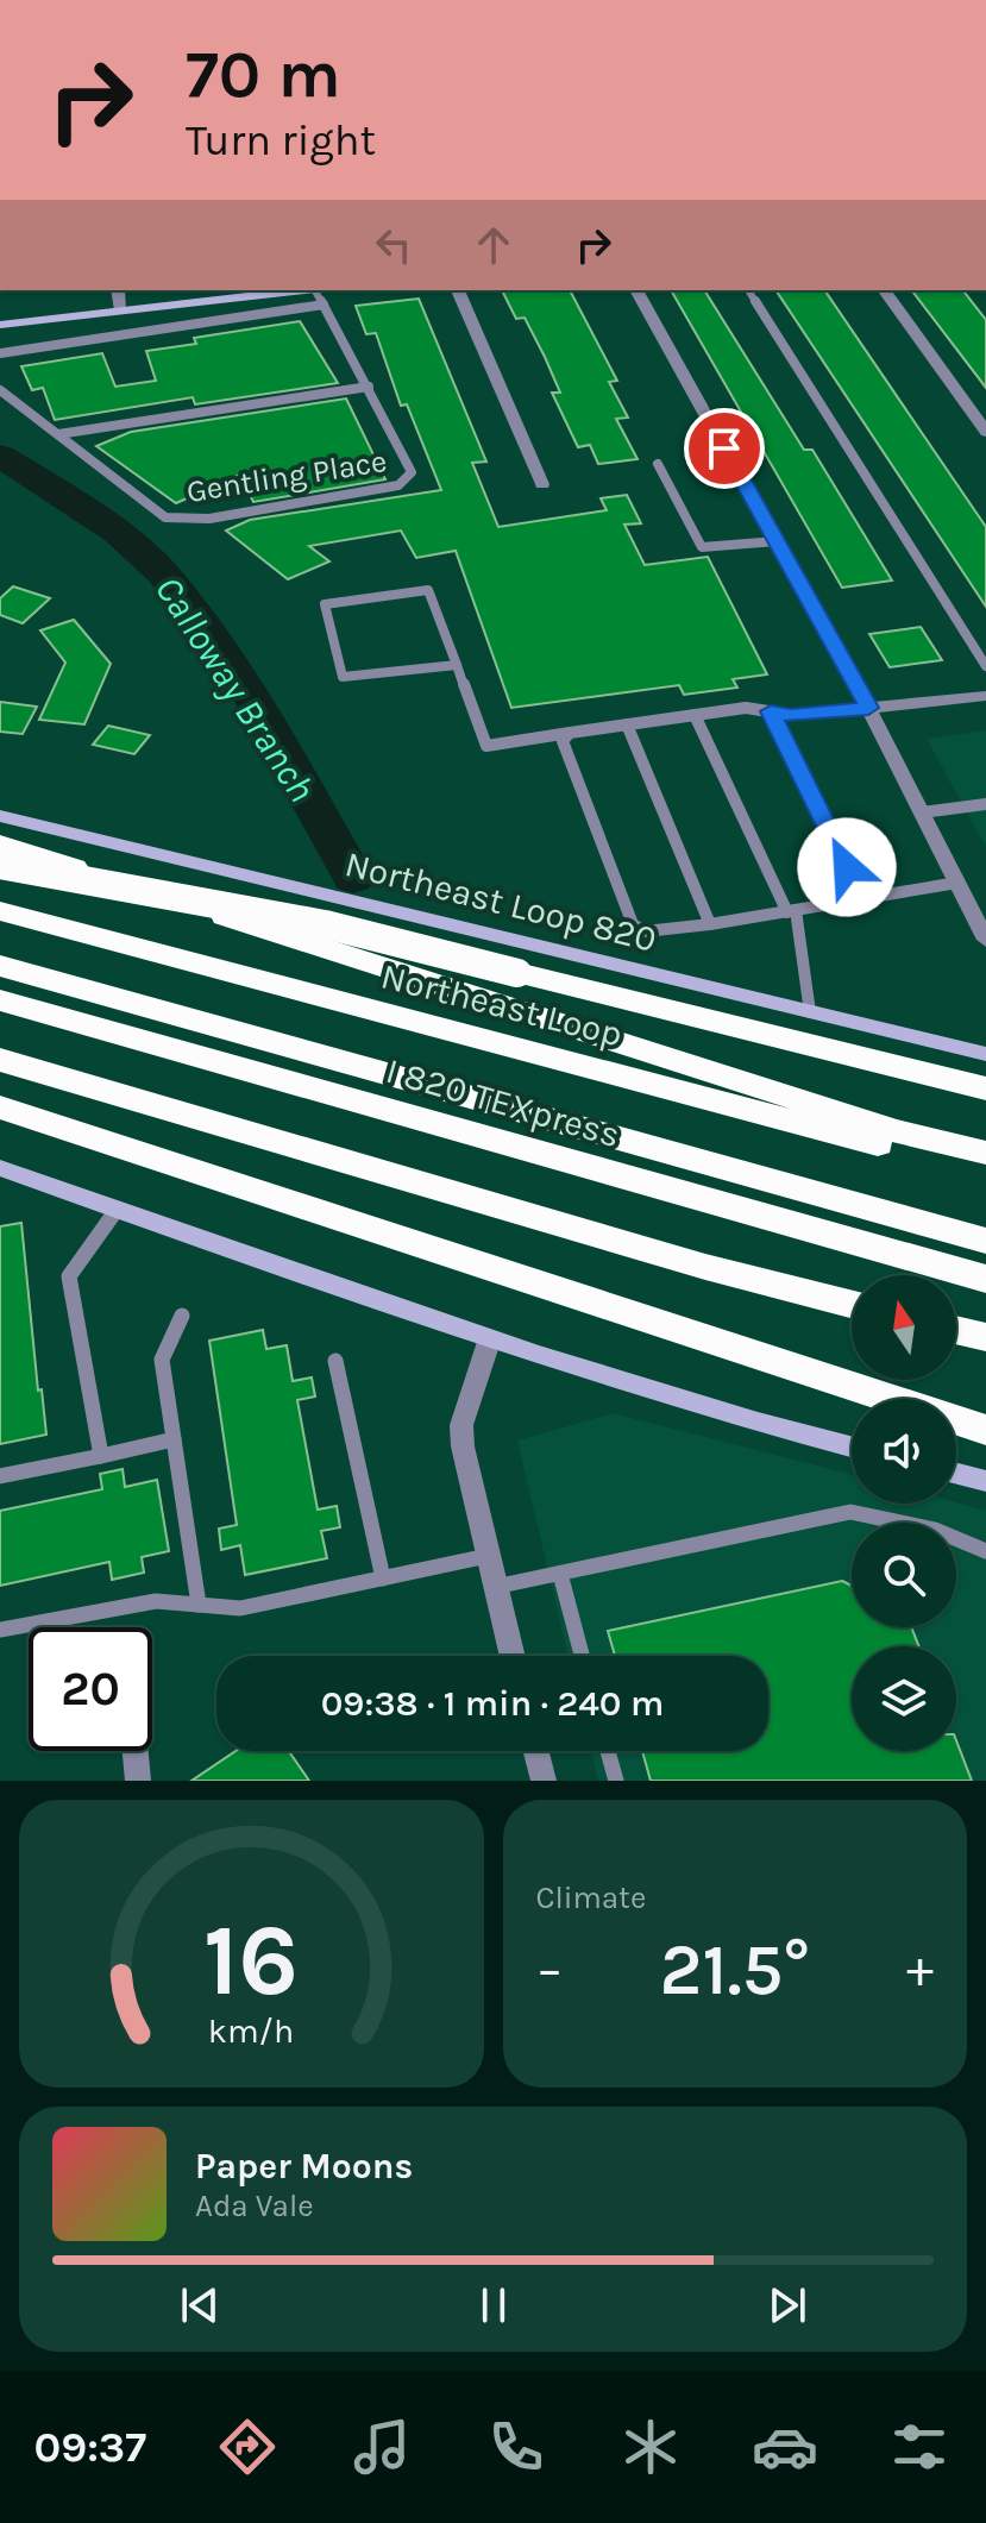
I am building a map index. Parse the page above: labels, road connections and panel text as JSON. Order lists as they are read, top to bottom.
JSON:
{
  "streets": {
    "highway": ["Northeast Loop", "I 820 TEXpress"],
    "main road": ["Northeast Loop 820"],
    "lane": ["Gentling Place"]
  },
  "water": ["Calloway Branch"],
  "north": "top",
  "page": {
    "turn": ["70 m", "Turn right"],
    "limit": "20",
    "trip": "09:38 · 1 min · 240 m",
    "tile": "Climate",
    "heat": ["−", "21.5°", "+"],
    "song": ["Paper Moons", "Ada Vale"],
    "tabs": "09:37",
    "gauge": ["16", "km/h"]
  }
}
